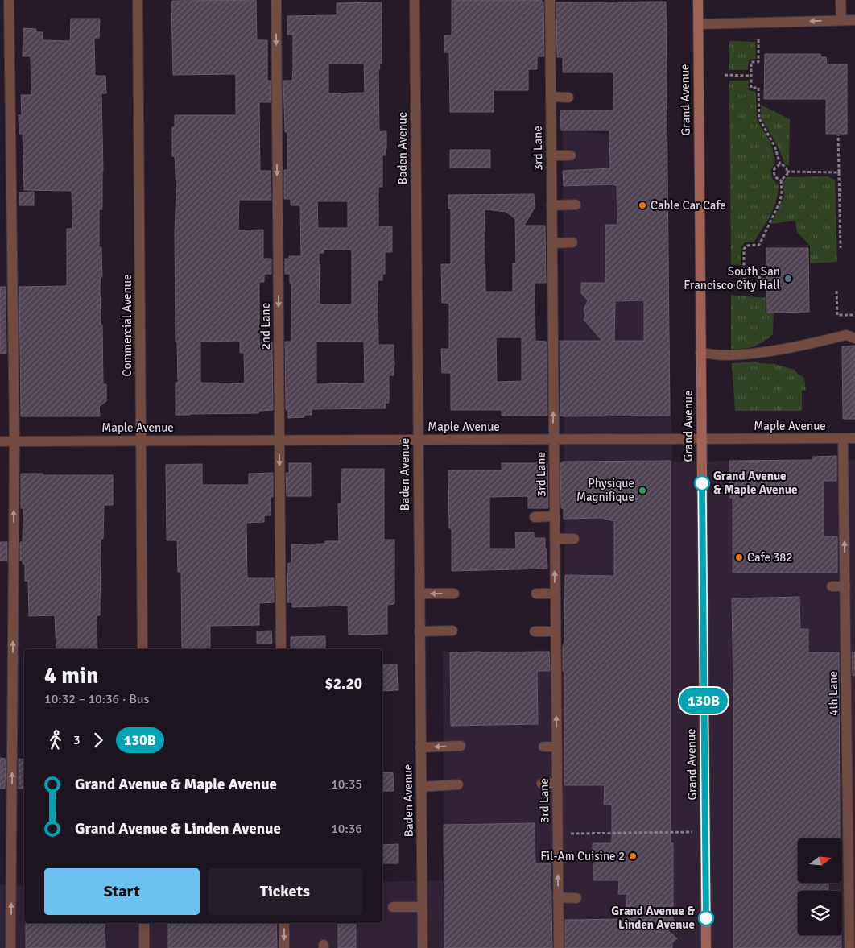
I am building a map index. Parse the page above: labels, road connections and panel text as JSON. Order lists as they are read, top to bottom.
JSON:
{
  "streets": {
    "main road": ["Grand Avenue"],
    "street": [
      "Baden Avenue",
      "3rd Lane",
      "Commercial Avenue",
      "2nd Lane",
      "Maple Avenue",
      "4th Lane"
    ]
  },
  "crossings": [
    ["Grand Avenue", "Maple Avenue"],
    ["Baden Avenue", "Maple Avenue"],
    ["3rd Lane", "Maple Avenue"],
    ["Commercial Avenue", "Maple Avenue"],
    ["2nd Lane", "Maple Avenue"],
    ["Maple Avenue", "4th Lane"]
  ],
  "one_way": ["3rd Lane", "2nd Lane"],
  "places": [
    "Cable Car Cafe",
    "South San Francisco City Hall",
    "Grand Avenue & Maple Avenue",
    "Physique Magnifique",
    "Cafe 382",
    "Fil-Am Cuisine 2",
    "Grand Avenue & Linden Avenue"
  ],
  "lines": ["bus line 130B"],
  "north": "right",
  "page": {
    "on_map": "130B",
    "heading": ["4 min", "10:32 – 10:36 · Bus", "$2.20"],
    "legs": ["3", "130B"],
    "list": [
      {
        "name": "Grand Avenue & Maple Avenue",
        "value": "10:35"
      },
      {
        "name": "Grand Avenue & Linden Avenue",
        "value": "10:36"
      }
    ],
    "buttons": ["Start", "Tickets"]
  }
}
